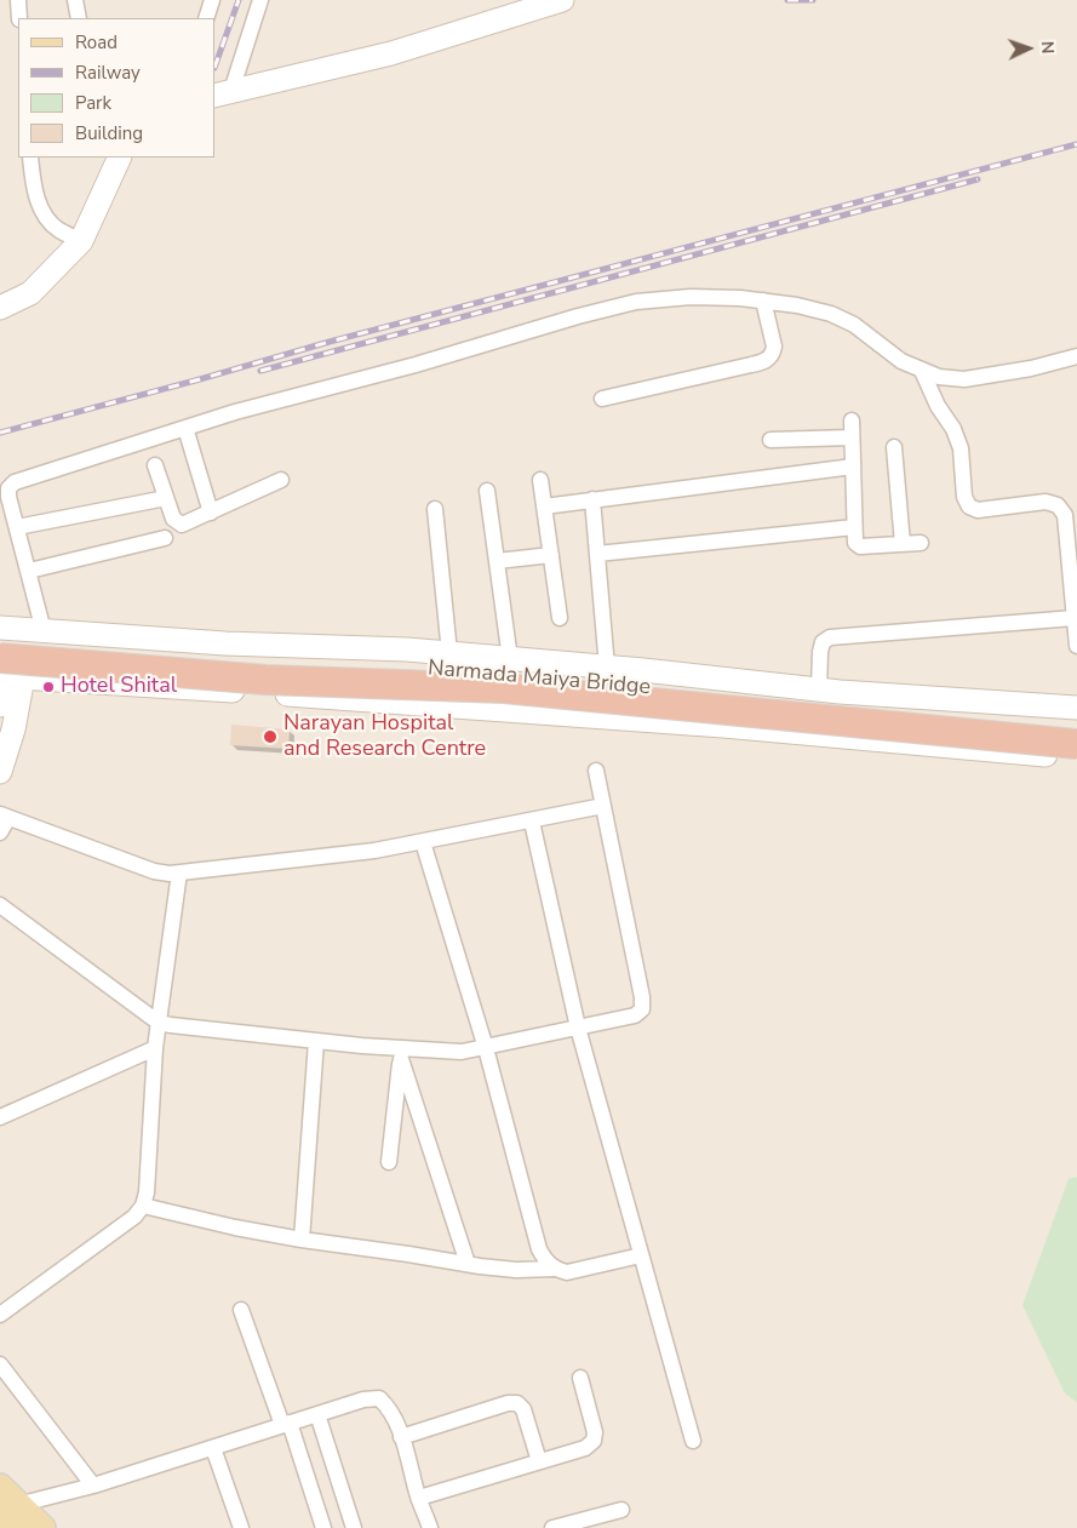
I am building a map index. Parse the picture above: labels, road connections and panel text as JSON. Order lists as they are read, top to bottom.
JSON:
{
  "streets": {
    "highway": ["Narmada Maiya Bridge"]
  },
  "places": ["Hotel Shital", "Narayan Hospital and Research Centre"],
  "legend": [
    "Road",
    "Railway",
    "Park",
    "Building"
  ],
  "north": "right"
}
